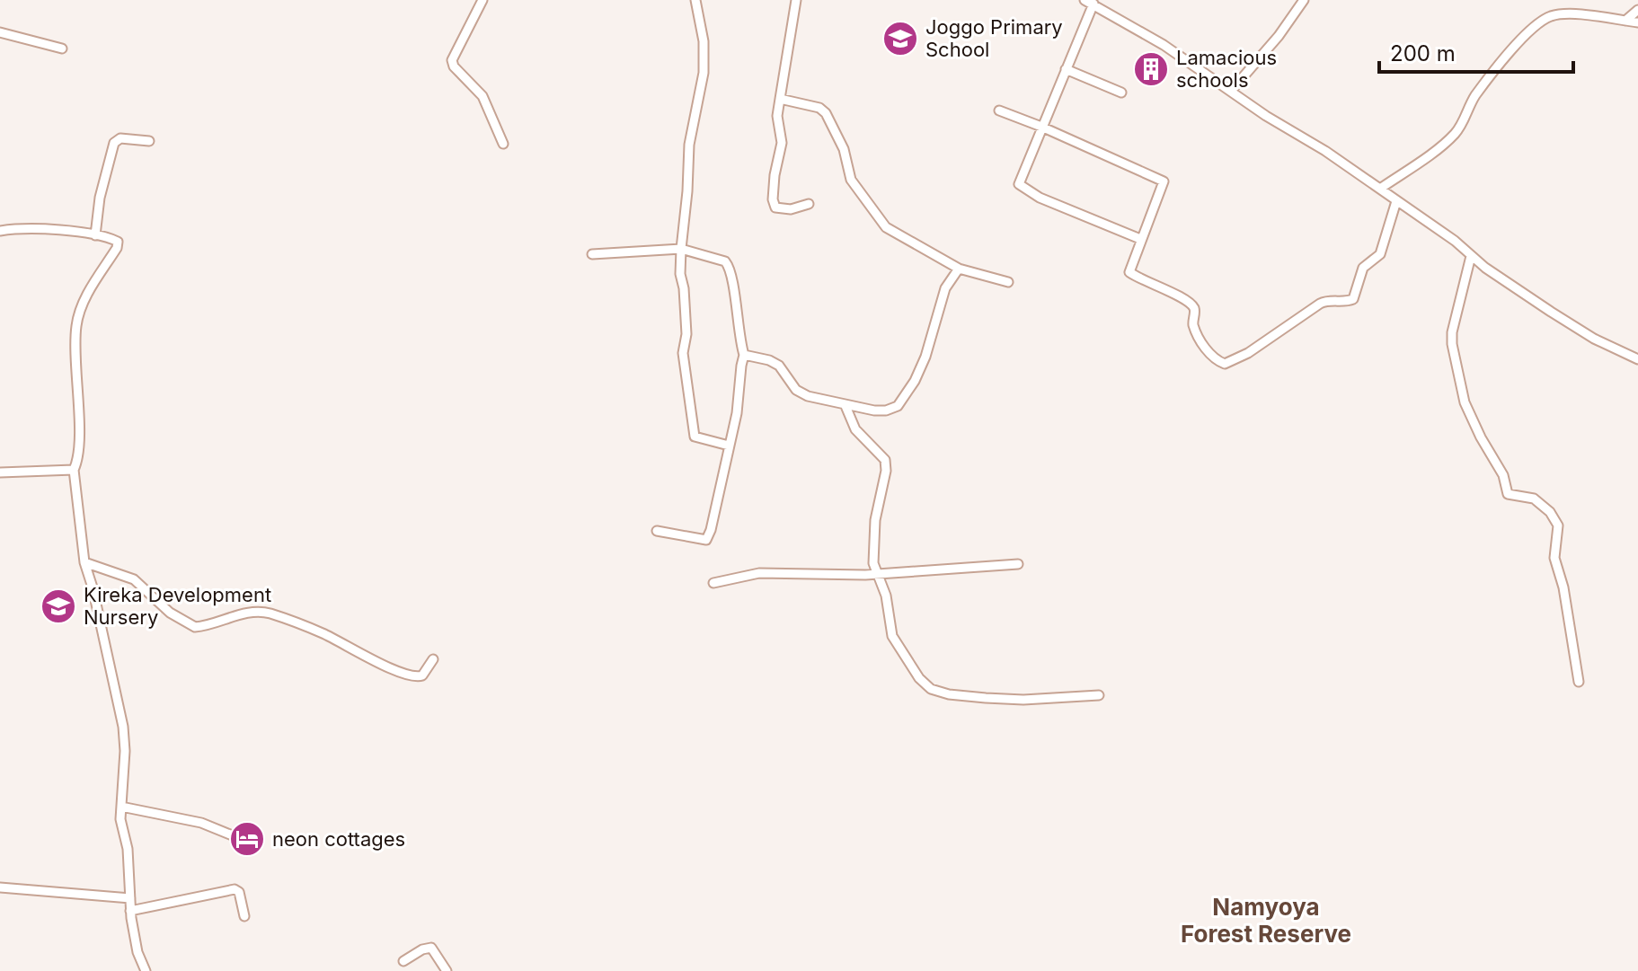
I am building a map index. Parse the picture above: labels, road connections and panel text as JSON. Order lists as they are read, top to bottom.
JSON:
{
  "districts": ["Namyoya Forest Reserve"],
  "places": {
    "school or university": ["Joggo Primary School", "Kireka Development Nursery"],
    "building": ["Lamacious schools"],
    "hotel": ["neon cottages"]
  },
  "scale_bar": "200 m"
}
